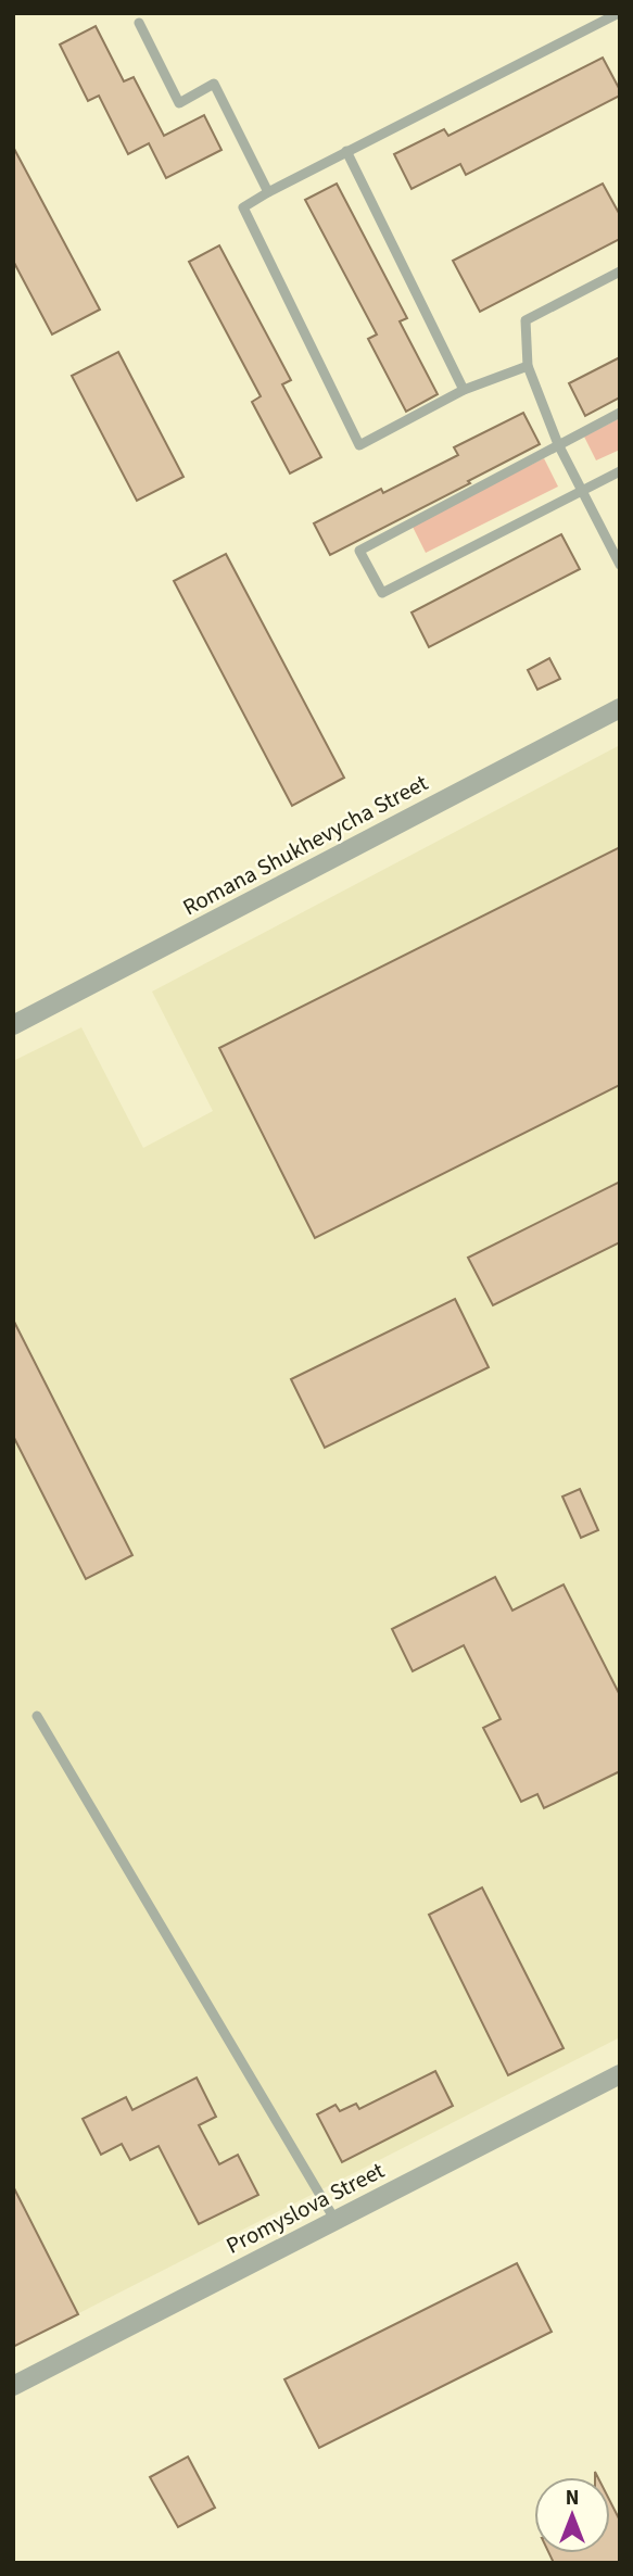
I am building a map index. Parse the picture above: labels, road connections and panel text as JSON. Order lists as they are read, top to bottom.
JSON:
{
  "streets": {
    "street": ["Romana Shukhevycha Street", "Promyslova Street"]
  },
  "north": "top"
}
